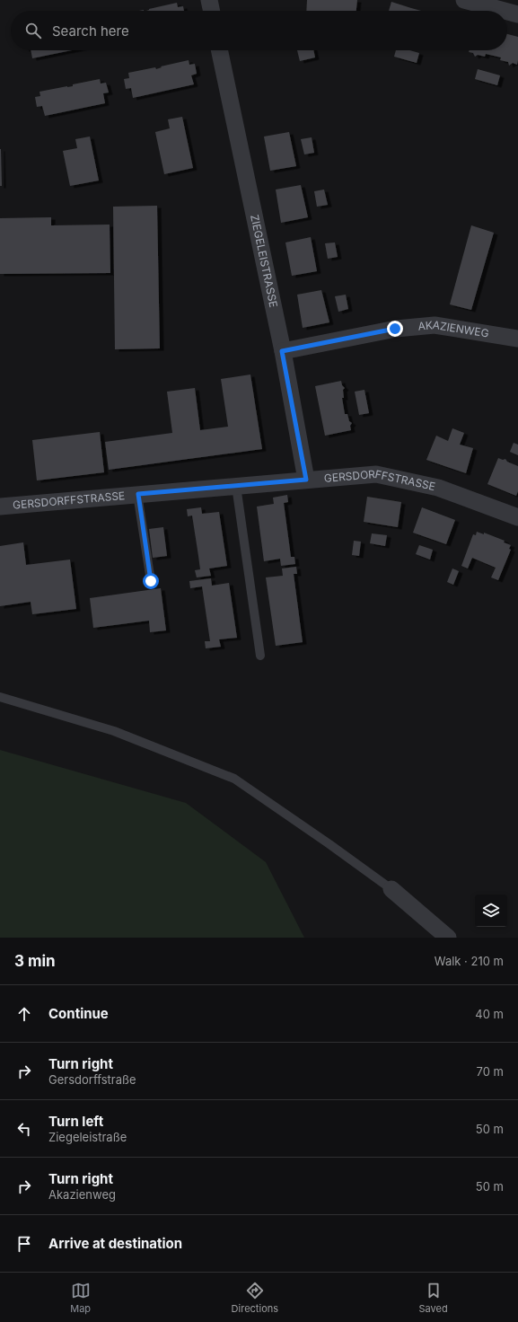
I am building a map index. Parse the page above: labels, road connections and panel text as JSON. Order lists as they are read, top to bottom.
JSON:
{
  "streets": {
    "street": ["ZIEGELEISTRASSE", "AKAZIENWEG", "GERSDORFFSTRASSE"]
  },
  "crossings": [
    ["ZIEGELEISTRASSE", "AKAZIENWEG"],
    ["ZIEGELEISTRASSE", "GERSDORFFSTRASSE"]
  ],
  "page": {
    "search": "Search here",
    "heading": ["3 min", "Walk · 210 m"],
    "list": [
      ["Continue", "40 m"],
      ["Turn right", "Gersdorffstraße", "70 m"],
      ["Turn left", "Ziegeleistraße", "50 m"],
      ["Turn right", "Akazienweg", "50 m"],
      "Arrive at destination"
    ],
    "nav": ["Map", "Directions", "Saved"]
  }
}
